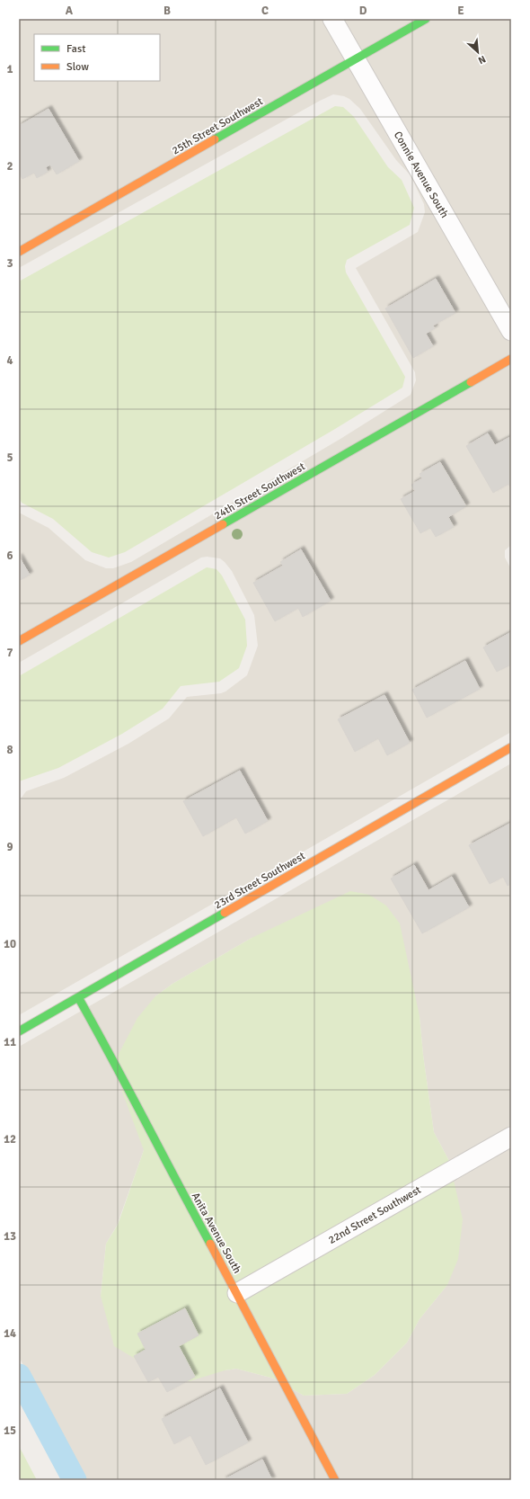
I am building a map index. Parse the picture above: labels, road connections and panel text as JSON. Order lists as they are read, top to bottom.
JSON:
{
  "streets": {
    "street": [
      "25th Street Southwest",
      "Connie Avenue South",
      "24th Street Southwest",
      "23rd Street Southwest",
      "22nd Street Southwest",
      "Anita Avenue South"
    ]
  },
  "crossings": [
    ["25th Street Southwest", "Connie Avenue South"],
    ["23rd Street Southwest", "Anita Avenue South"],
    ["22nd Street Southwest", "Anita Avenue South"]
  ],
  "legend": ["Fast", "Slow"],
  "north": "bottom right",
  "grid": {
    "columns": [
      "A",
      "B",
      "C",
      "D",
      "E"
    ],
    "rows": [
      "1",
      "2",
      "3",
      "4",
      "5",
      "6",
      "7",
      "8",
      "9",
      "10",
      "11",
      "12",
      "13",
      "14",
      "15"
    ]
  }
}
